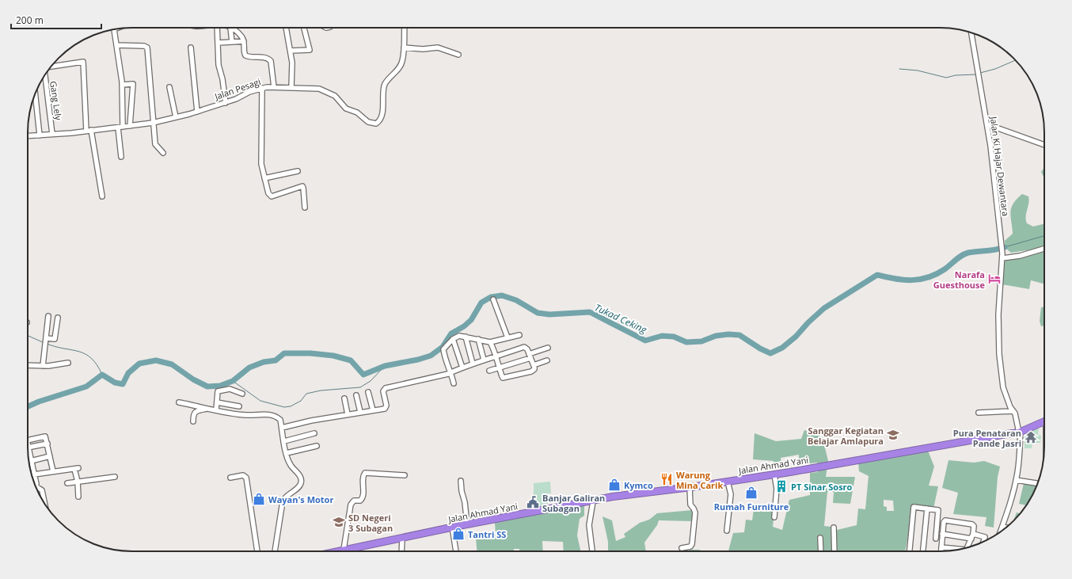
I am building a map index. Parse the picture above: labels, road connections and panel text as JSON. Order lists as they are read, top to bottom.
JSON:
{
  "streets": {
    "highway": ["Jalan Ahmad Yani"],
    "street": ["Jalan Pesagi", "Gang Lely", "Jalan Ki Hajar Dewantara"]
  },
  "crossings": [
    ["Jalan Pesagi", "Gang Lely"],
    ["Jalan Ki Hajar Dewantara", "Jalan Ahmad Yani"]
  ],
  "water": ["Tukad Ceking"],
  "places": {
    "hotel": ["Narafa Guesthouse"],
    "school or university": ["Sanggar Kegiatan Belajar Amlapura", "SD Negeri 3 Subagan"],
    "temple": ["Pura Penataran Pande Jasri"],
    "restaurant": ["Warung Mina Carik"],
    "shop": [
      "Kymco",
      "Rumah Furniture",
      "Wayan's Motor",
      "Tantri SS"
    ],
    "building": ["PT Sinar Sosro"],
    "public building": ["Banjar Galiran Subagan"]
  },
  "scale_bar": "200 m"
}
